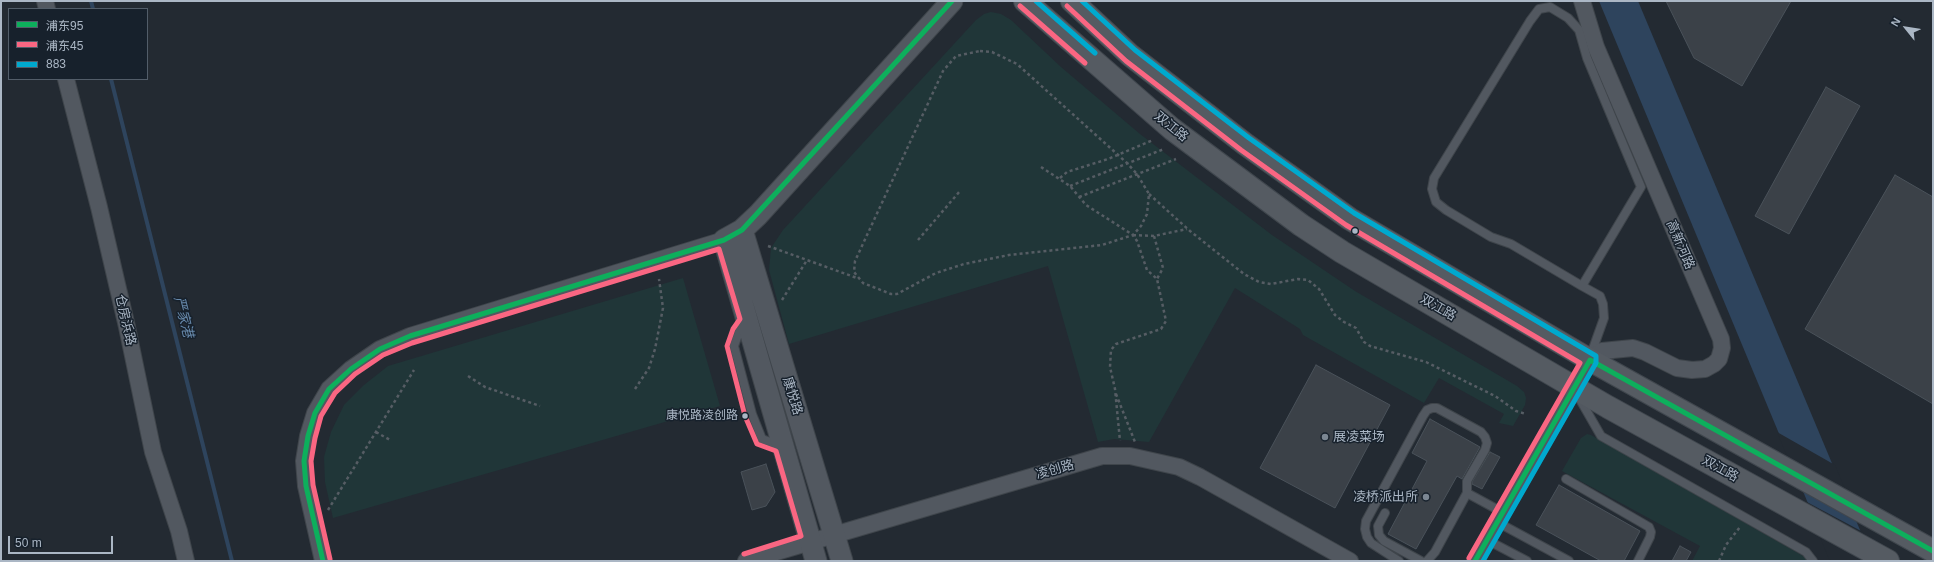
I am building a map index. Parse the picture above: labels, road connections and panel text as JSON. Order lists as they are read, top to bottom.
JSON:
{
  "streets": {
    "main road": ["双江路"],
    "street": [
      "高新河路",
      "仓房浜路",
      "康悦路",
      "凌创路"
    ]
  },
  "crossings": [
    ["康悦路", "凌创路"]
  ],
  "water": ["严家港"],
  "places": ["康悦路凌创路", "展凌菜场", "凌桥派出所"],
  "lines": ["transit line 浦东95", "transit line 883", "transit line 浦东45"],
  "legend": ["浦东95", "浦东45", "883"],
  "scale_bar": "50 m",
  "north": "top left"
}
